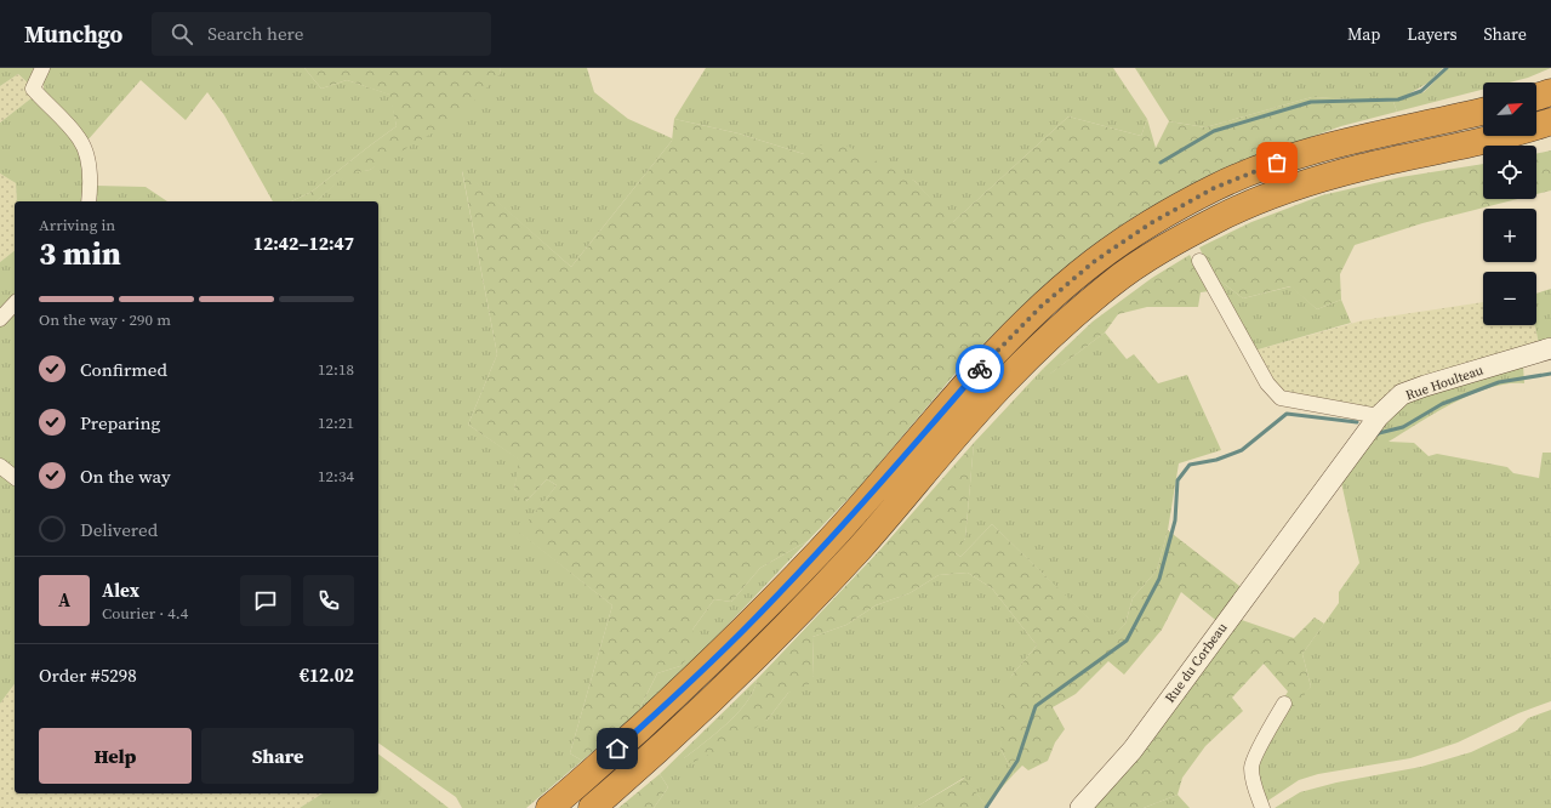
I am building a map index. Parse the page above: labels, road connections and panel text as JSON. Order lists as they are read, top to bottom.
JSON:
{
  "streets": {
    "street": ["Rue Houlteau", "Rue du Corbeau"]
  },
  "crossings": [
    ["Rue Houlteau", "Rue du Corbeau"]
  ],
  "north": "top right",
  "page": {
    "header": "Munchgo",
    "search": "Search here",
    "nav": ["Map", "Layers", "Share"],
    "map_buttons": ["+", "−"],
    "heading": ["3 min", "Arriving in", "12:42–12:47"],
    "panel": [
      "Alex",
      "Courier · 4.4",
      "Order #5298",
      "€12.02"
    ],
    "bar": "On the way · 290 m",
    "list": [
      ["Confirmed", "12:18"],
      ["Preparing", "12:21"],
      ["On the way", "12:34"],
      "Delivered"
    ],
    "round": "A",
    "buttons": ["Help", "Share"]
  }
}
